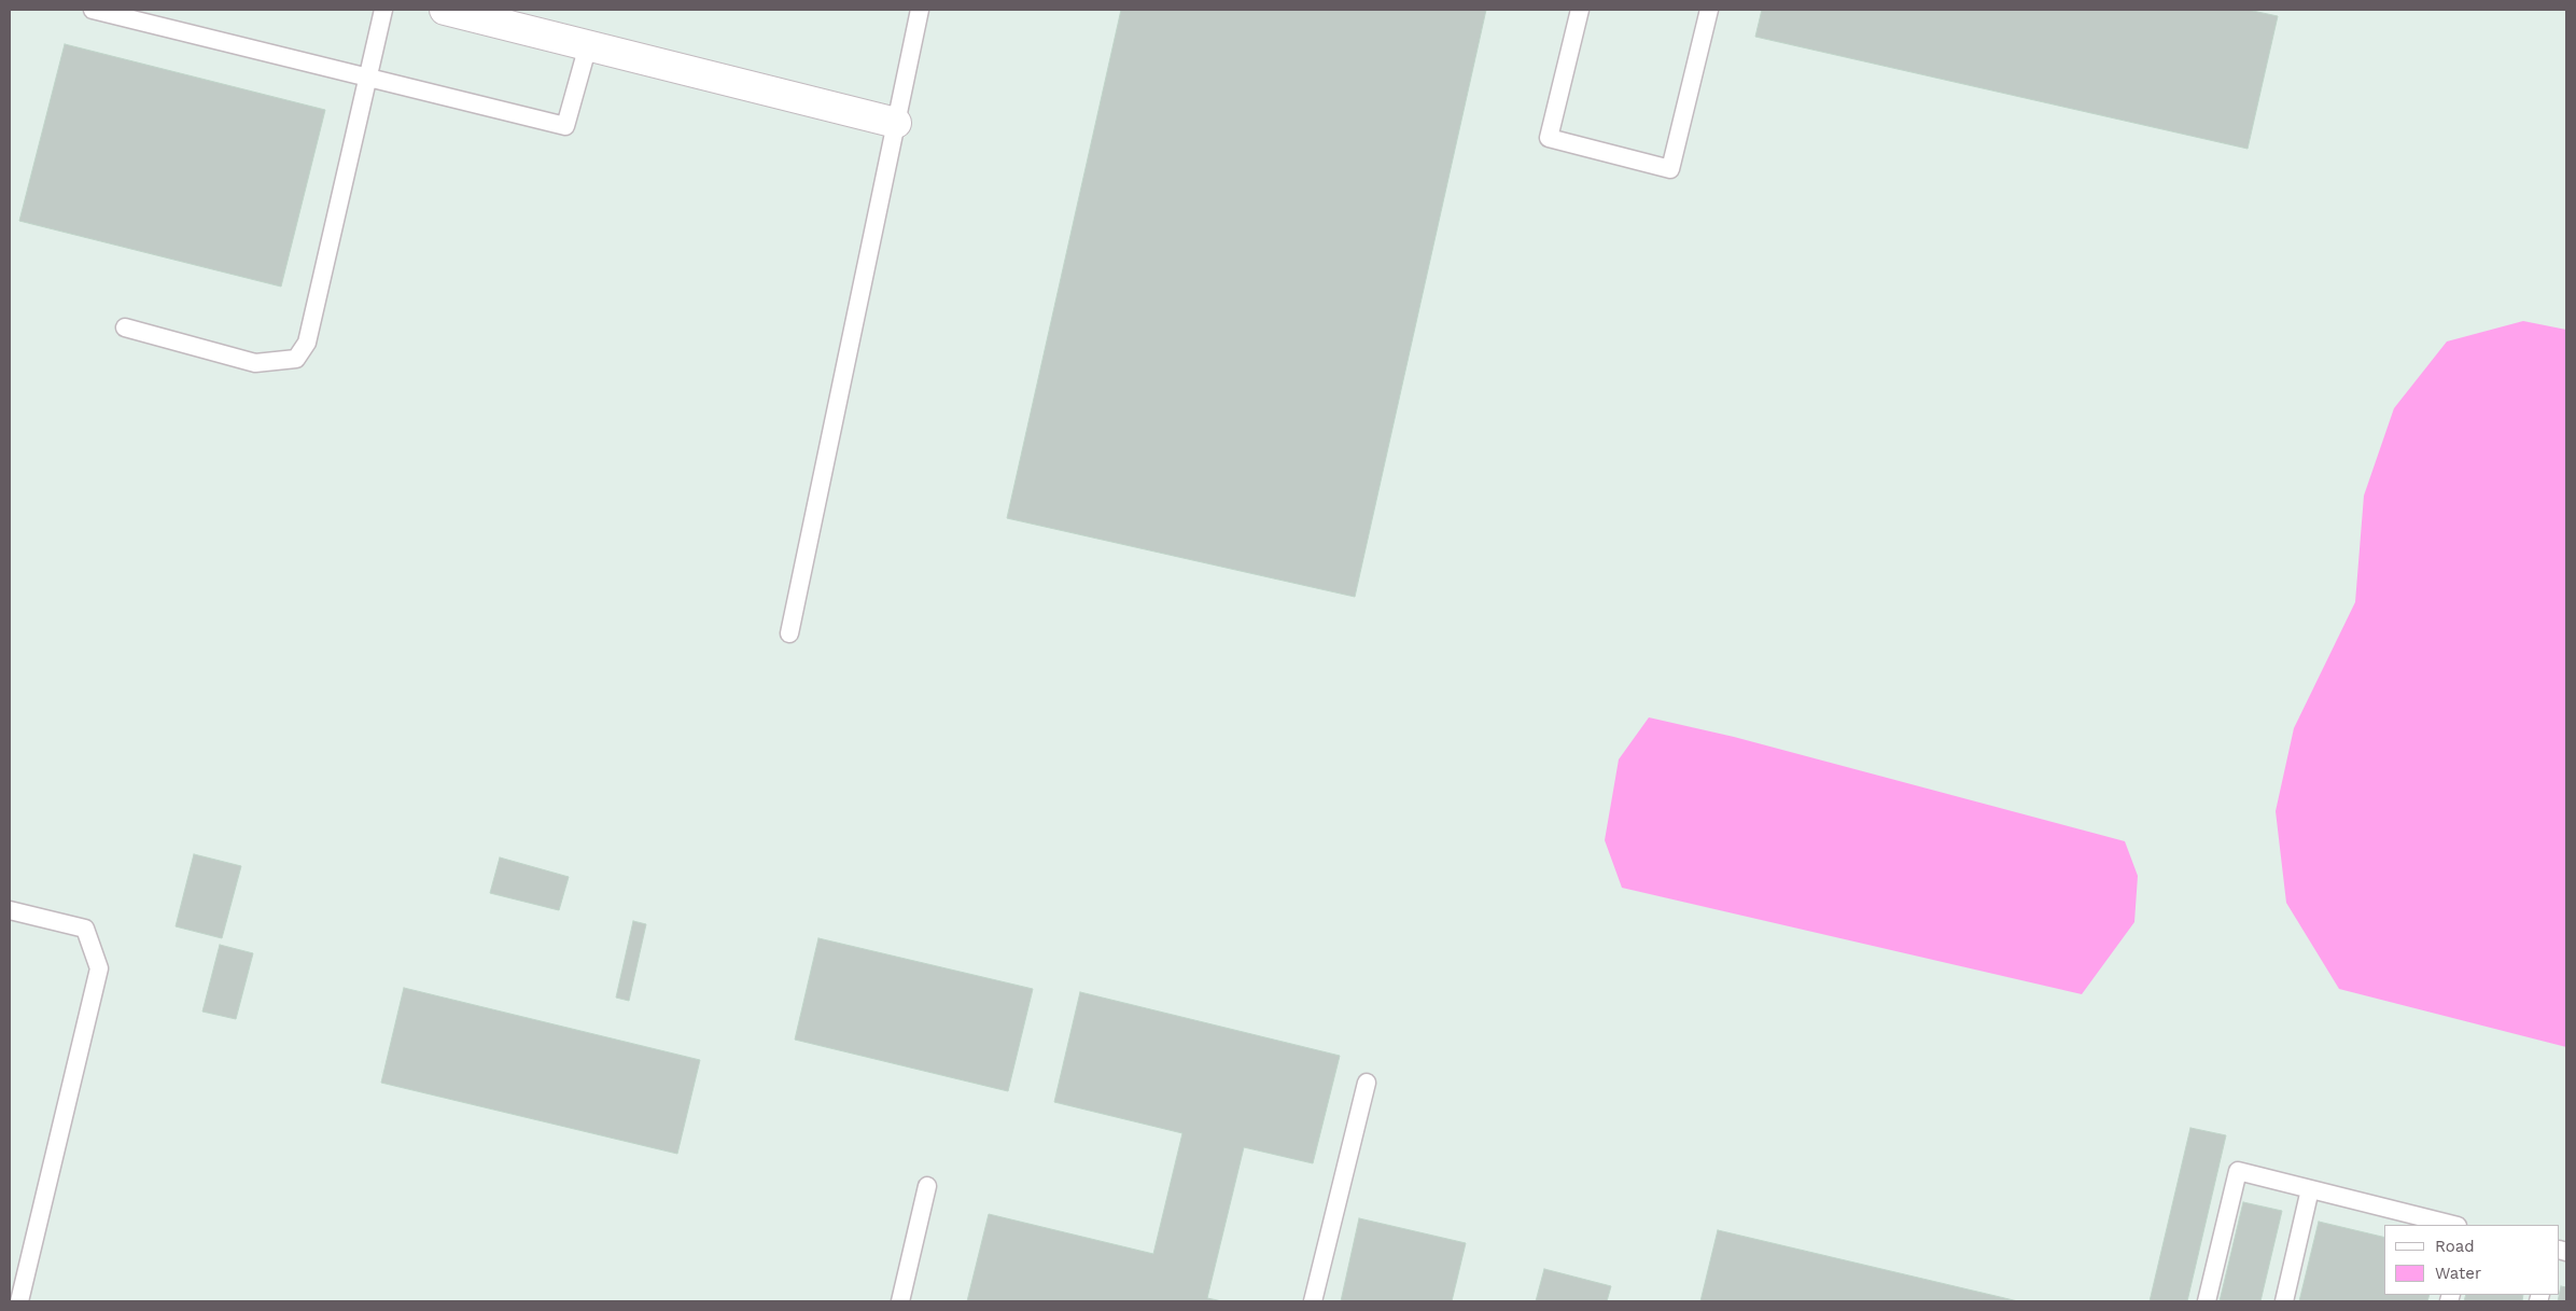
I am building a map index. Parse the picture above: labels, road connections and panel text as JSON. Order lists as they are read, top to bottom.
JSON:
{
  "legend": ["Road", "Water"]
}
